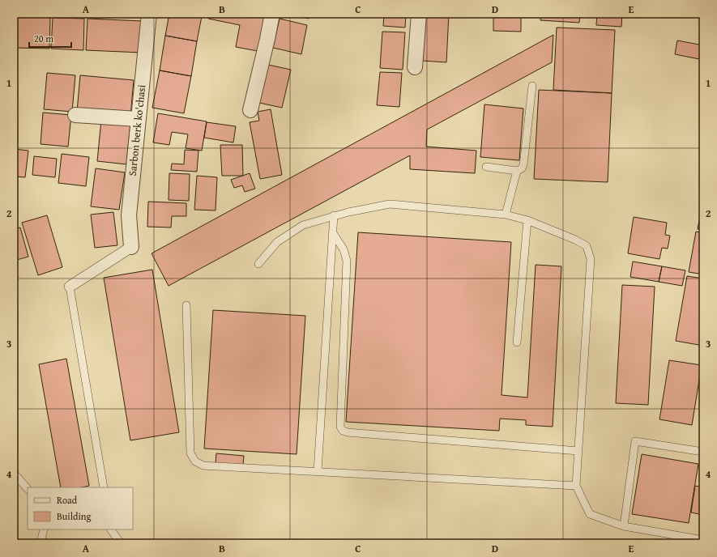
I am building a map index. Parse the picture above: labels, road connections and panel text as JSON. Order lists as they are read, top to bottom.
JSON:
{
  "streets": {
    "street": ["Sarbon berk ko'chasi"]
  },
  "legend": ["Road", "Building"],
  "scale_bar": "20 m",
  "grid": {
    "columns": [
      "A",
      "B",
      "C",
      "D",
      "E"
    ],
    "rows": [
      "1",
      "2",
      "3",
      "4"
    ]
  }
}
